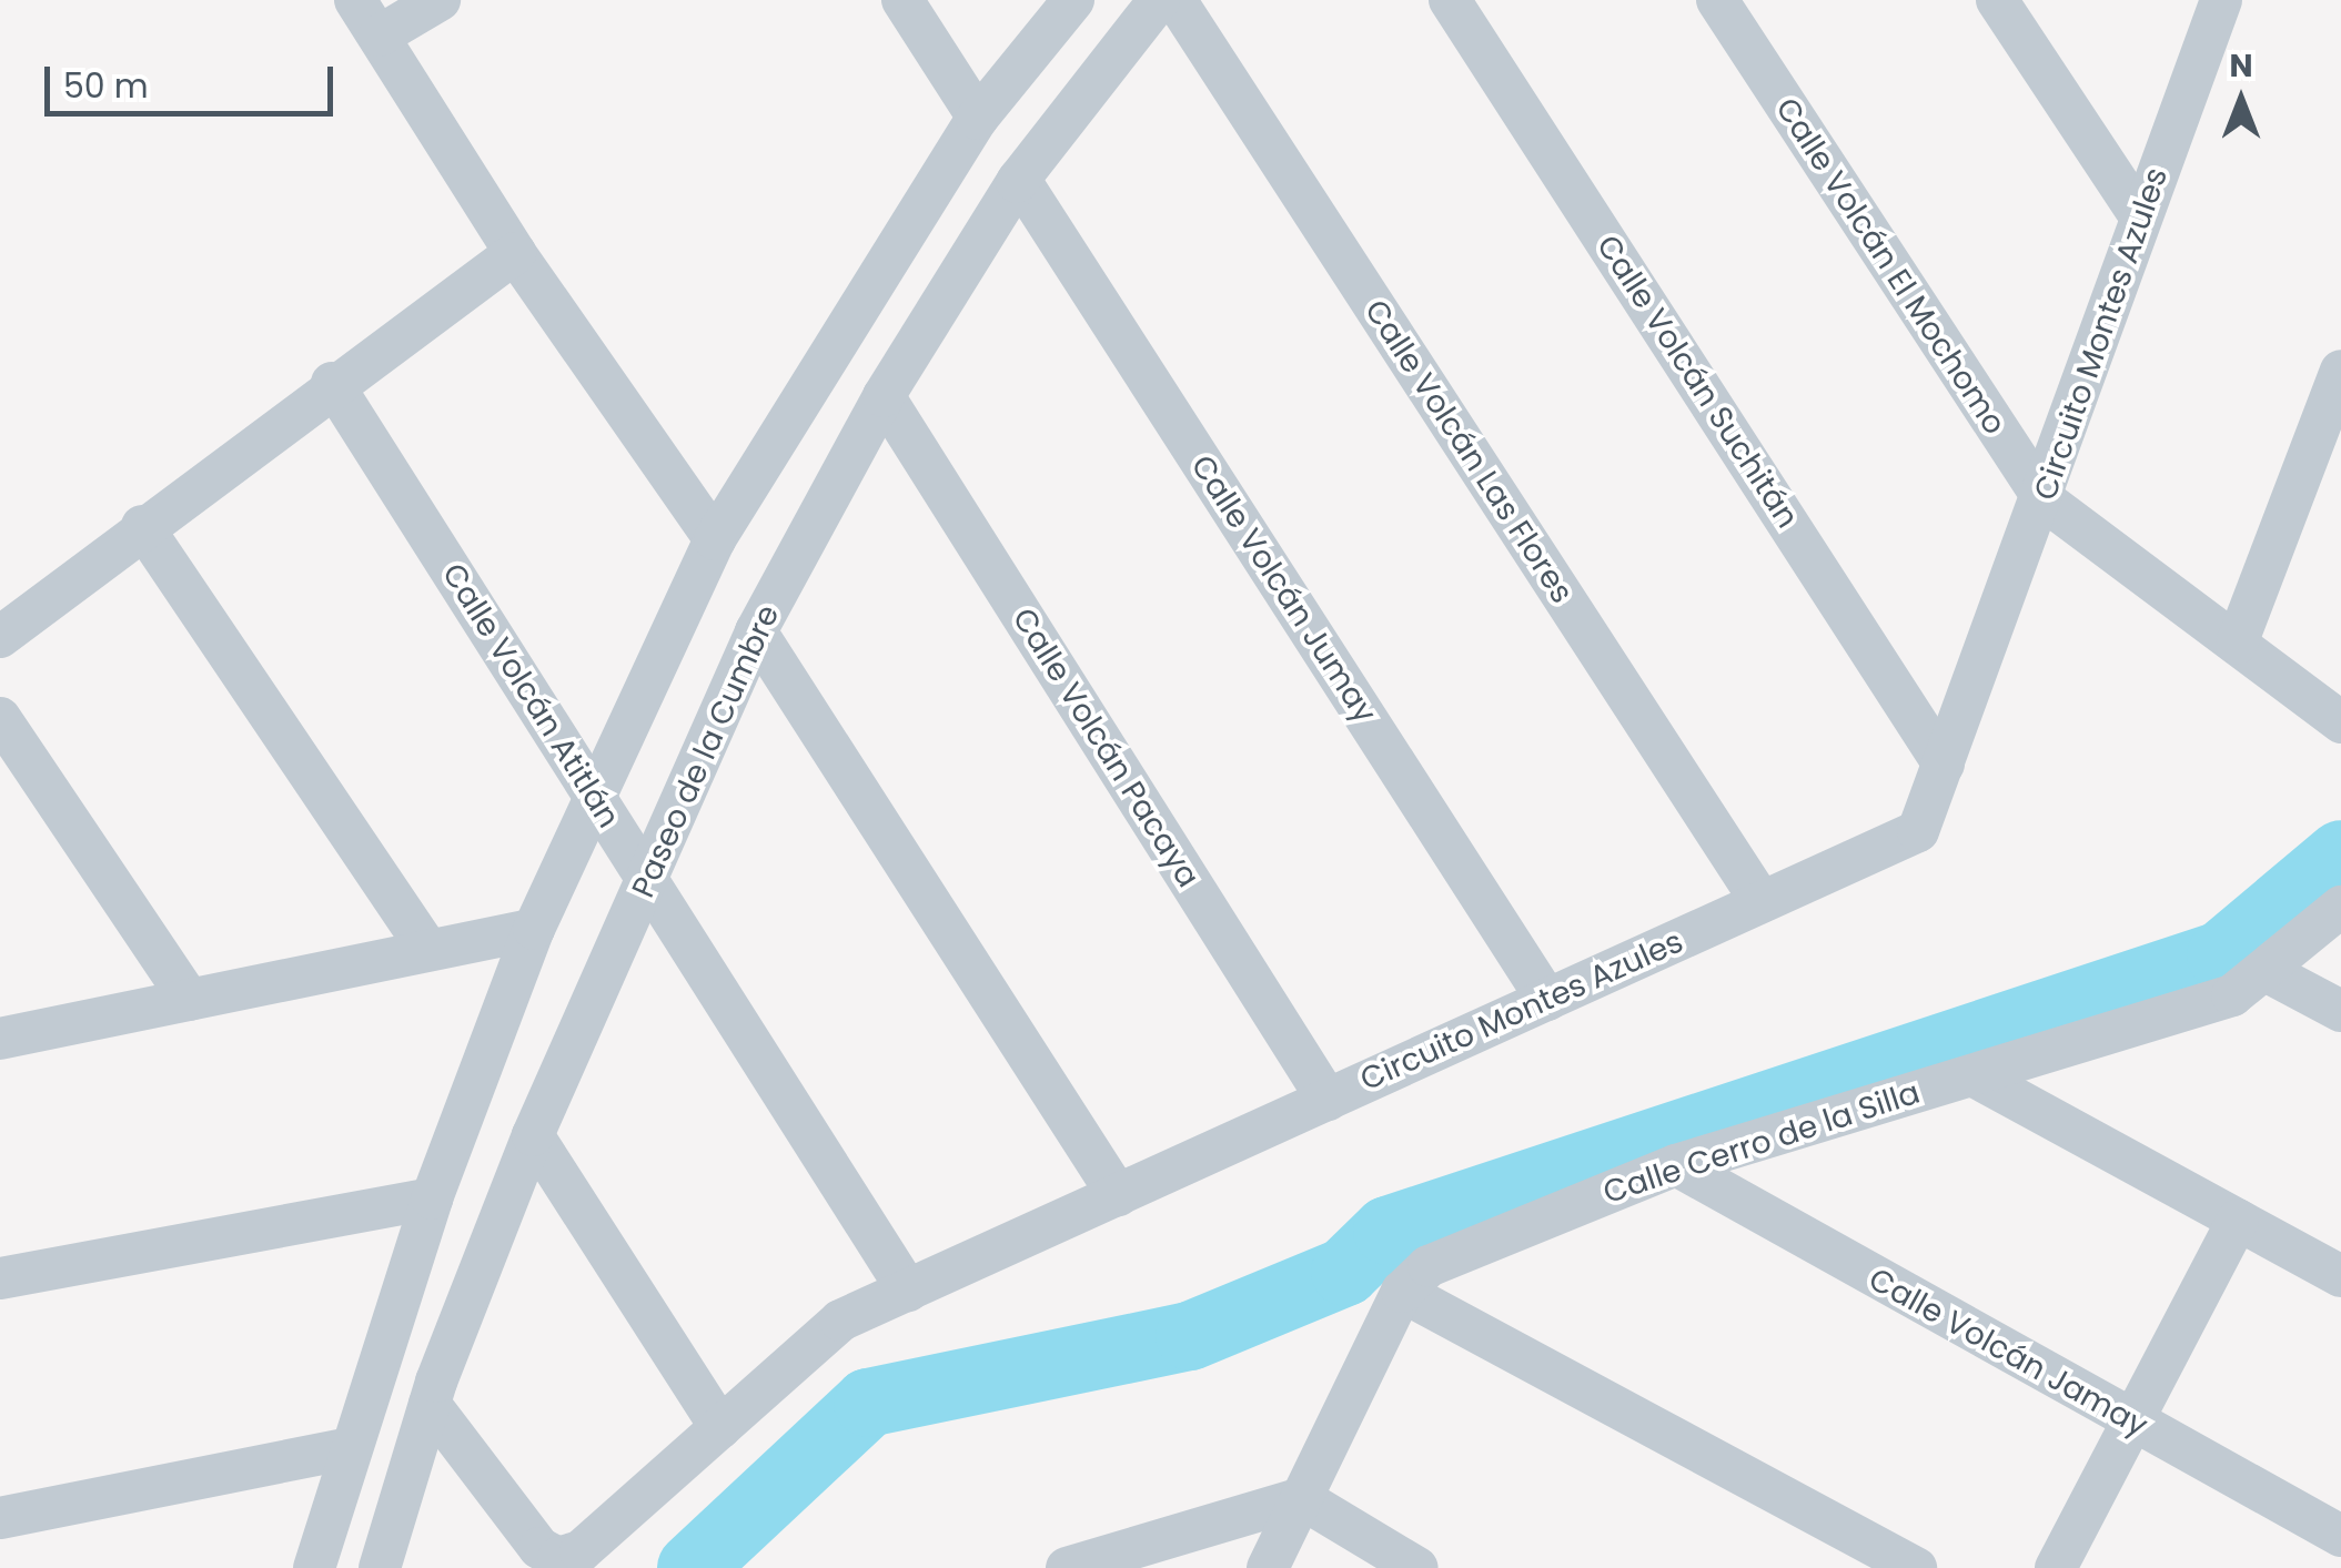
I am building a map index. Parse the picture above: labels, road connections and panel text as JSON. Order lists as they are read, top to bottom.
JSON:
{
  "streets": {
    "street": [
      "Calle Volcán El Mochomo",
      "Circuito Montes Azules",
      "Calle Volcán Suchitán",
      "Calle Volcán Las Flores",
      "Calle Volcán Jumay",
      "Calle Volcán Atitlán",
      "Calle Volcán Pacaya",
      "Paseo de la Cumbre",
      "Calle Cerro de la Silla",
      "Calle Volcán Jamay"
    ]
  },
  "crossings": [
    ["Calle Volcán El Mochomo", "Circuito Montes Azules"],
    ["Circuito Montes Azules", "Calle Volcán Suchitán"],
    ["Circuito Montes Azules", "Calle Volcán Las Flores"],
    ["Circuito Montes Azules", "Calle Volcán Jumay"],
    ["Circuito Montes Azules", "Calle Volcán Atitlán"],
    ["Circuito Montes Azules", "Calle Volcán Pacaya"],
    ["Circuito Montes Azules", "Paseo de la Cumbre"],
    ["Calle Volcán Jumay", "Paseo de la Cumbre"],
    ["Calle Volcán Atitlán", "Paseo de la Cumbre"],
    ["Calle Volcán Pacaya", "Paseo de la Cumbre"],
    ["Calle Cerro de la Silla", "Calle Volcán Jamay"]
  ],
  "scale_bar": "50 m",
  "north": "top"
}
